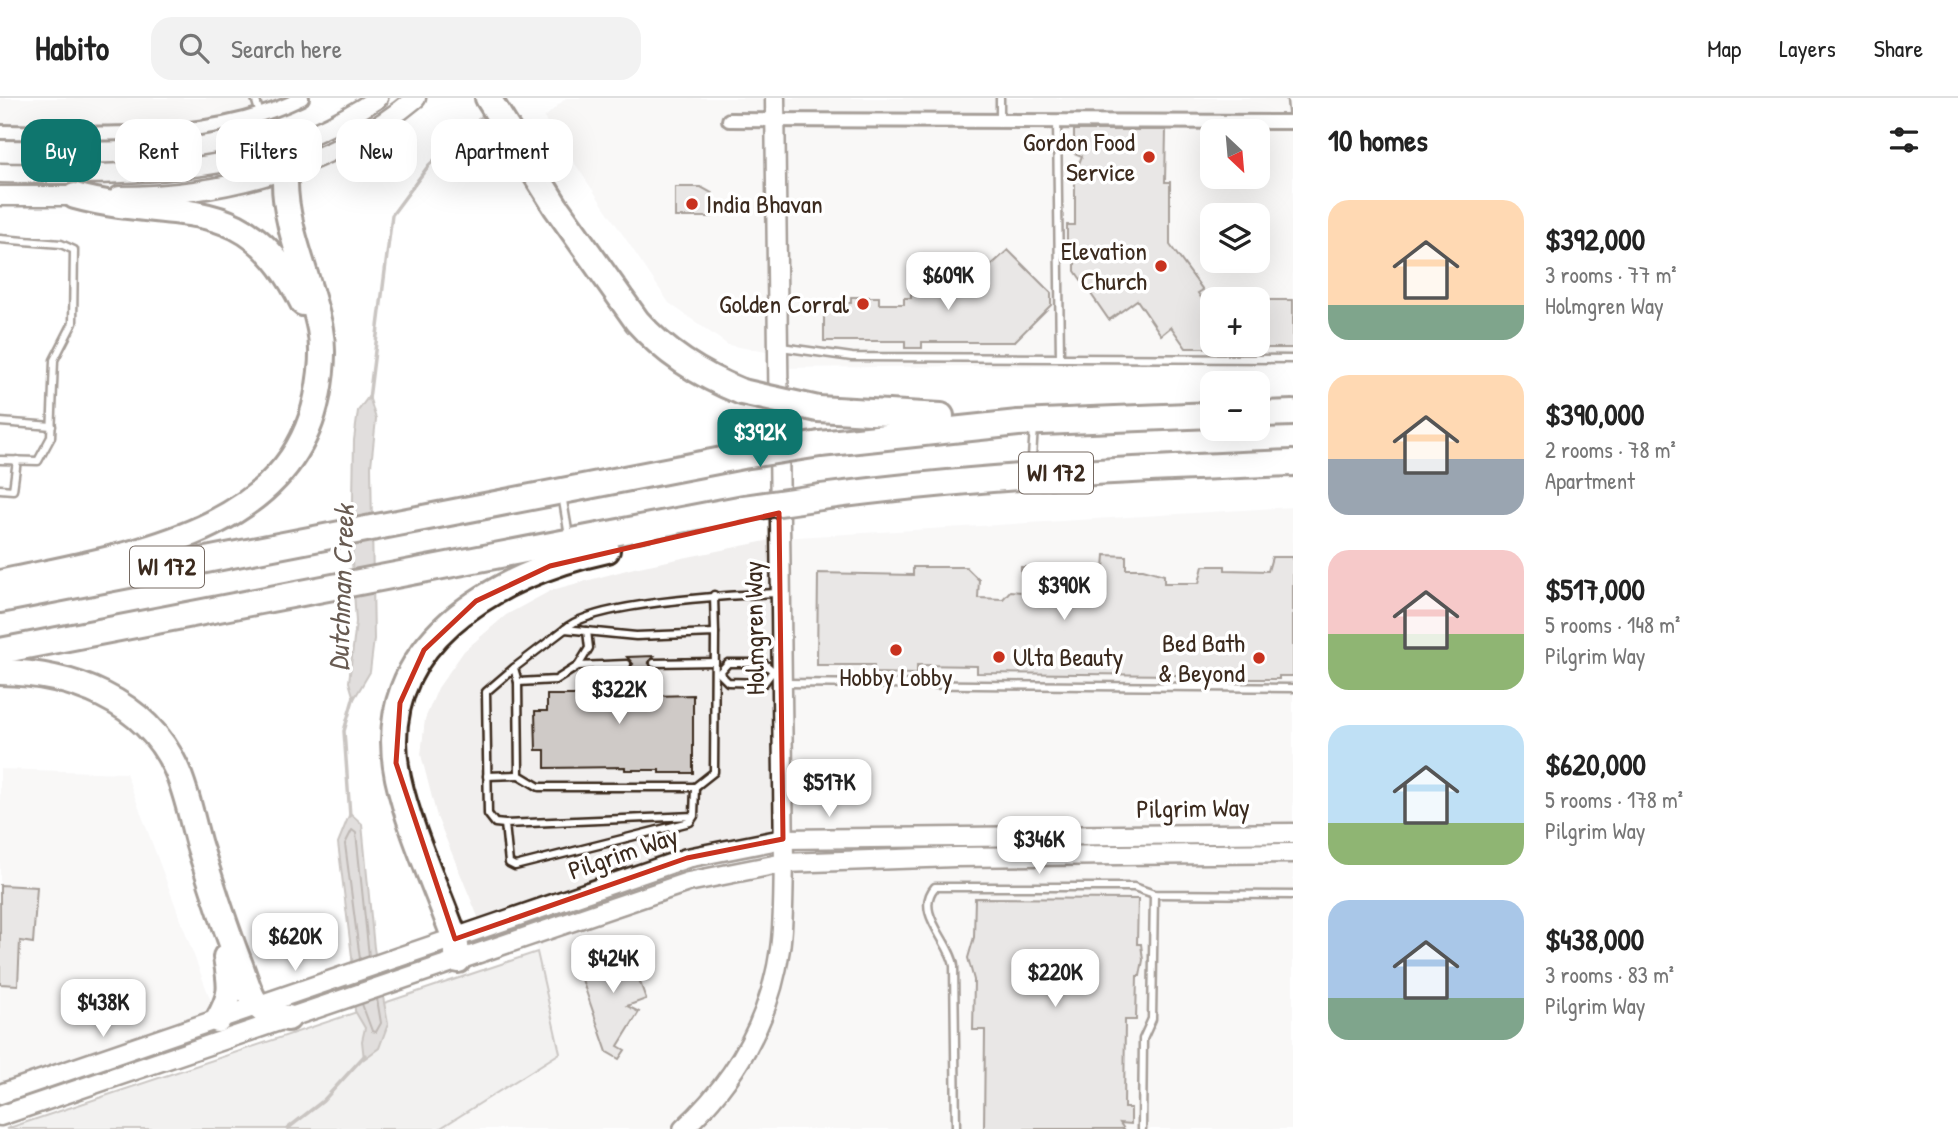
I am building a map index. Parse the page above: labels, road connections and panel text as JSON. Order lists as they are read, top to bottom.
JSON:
{
  "streets": {
    "highway": ["WI 172"],
    "street": ["Holmgren Way", "Pilgrim Way"]
  },
  "crossings": [
    ["Holmgren Way", "Pilgrim Way"]
  ],
  "water": ["Dutchman Creek"],
  "places": [
    "Gordon Food Service",
    "India Bhavan",
    "Elevation Church",
    "Golden Corral",
    "Hobby Lobby",
    "Ulta Beauty",
    "Bed Bath & Beyond"
  ],
  "north": "bottom right",
  "page": {
    "header": "Habito",
    "search": "Search here",
    "nav": ["Map", "Layers", "Share"],
    "heading": "10 homes",
    "map_buttons": ["+", "−"],
    "chip": [
      "Buy",
      "Rent",
      "Filters",
      "New",
      "Apartment"
    ],
    "list": [
      {
        "name": "$392,000",
        "note": "3 rooms · 77 m² · Holmgren Way"
      },
      {
        "name": "$390,000",
        "note": "2 rooms · 78 m² · Apartment"
      },
      {
        "name": "$517,000",
        "note": "5 rooms · 148 m² · Pilgrim Way"
      },
      {
        "name": "$620,000",
        "note": "5 rooms · 178 m² · Pilgrim Way"
      },
      {
        "name": "$438,000",
        "note": "3 rooms · 83 m² · Pilgrim Way"
      }
    ],
    "price": [
      "$609K",
      "$392K",
      "$390K",
      "$322K",
      "$517K",
      "$346K",
      "$620K",
      "$424K",
      "$220K",
      "$438K"
    ]
  }
}
